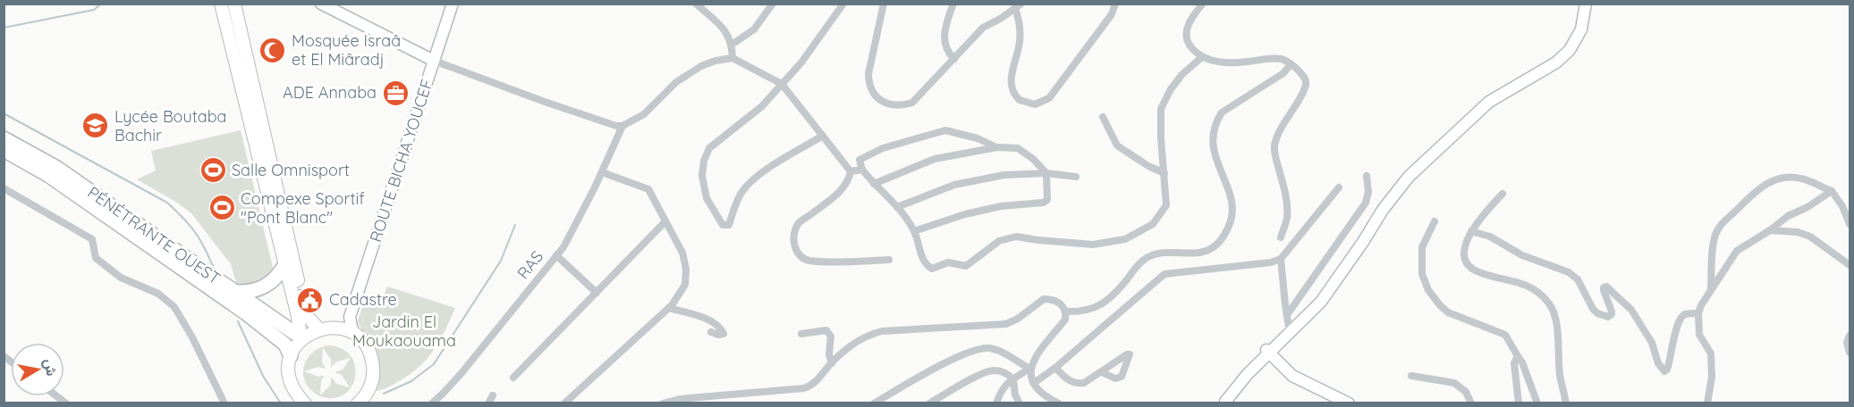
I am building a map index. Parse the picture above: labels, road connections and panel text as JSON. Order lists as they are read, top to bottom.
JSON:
{
  "streets": {
    "highway": ["PÉNÉTRANTE OUEST"],
    "main road": ["ROUTE BICHA YOUCEF"],
    "street": ["RAS"]
  },
  "parks": ["Jardin El Moukaouama"],
  "places": {
    "mosque": ["Mosquée Israâ et El Miâradj"],
    "office": ["ADE Annaba"],
    "school or university": ["Lycée Boutaba Bachir"],
    "sports": ["Salle Omnisport", "Compexe Sportif \"Pont Blanc\""],
    "public building": ["Cadastre"]
  },
  "north": "right"
}
